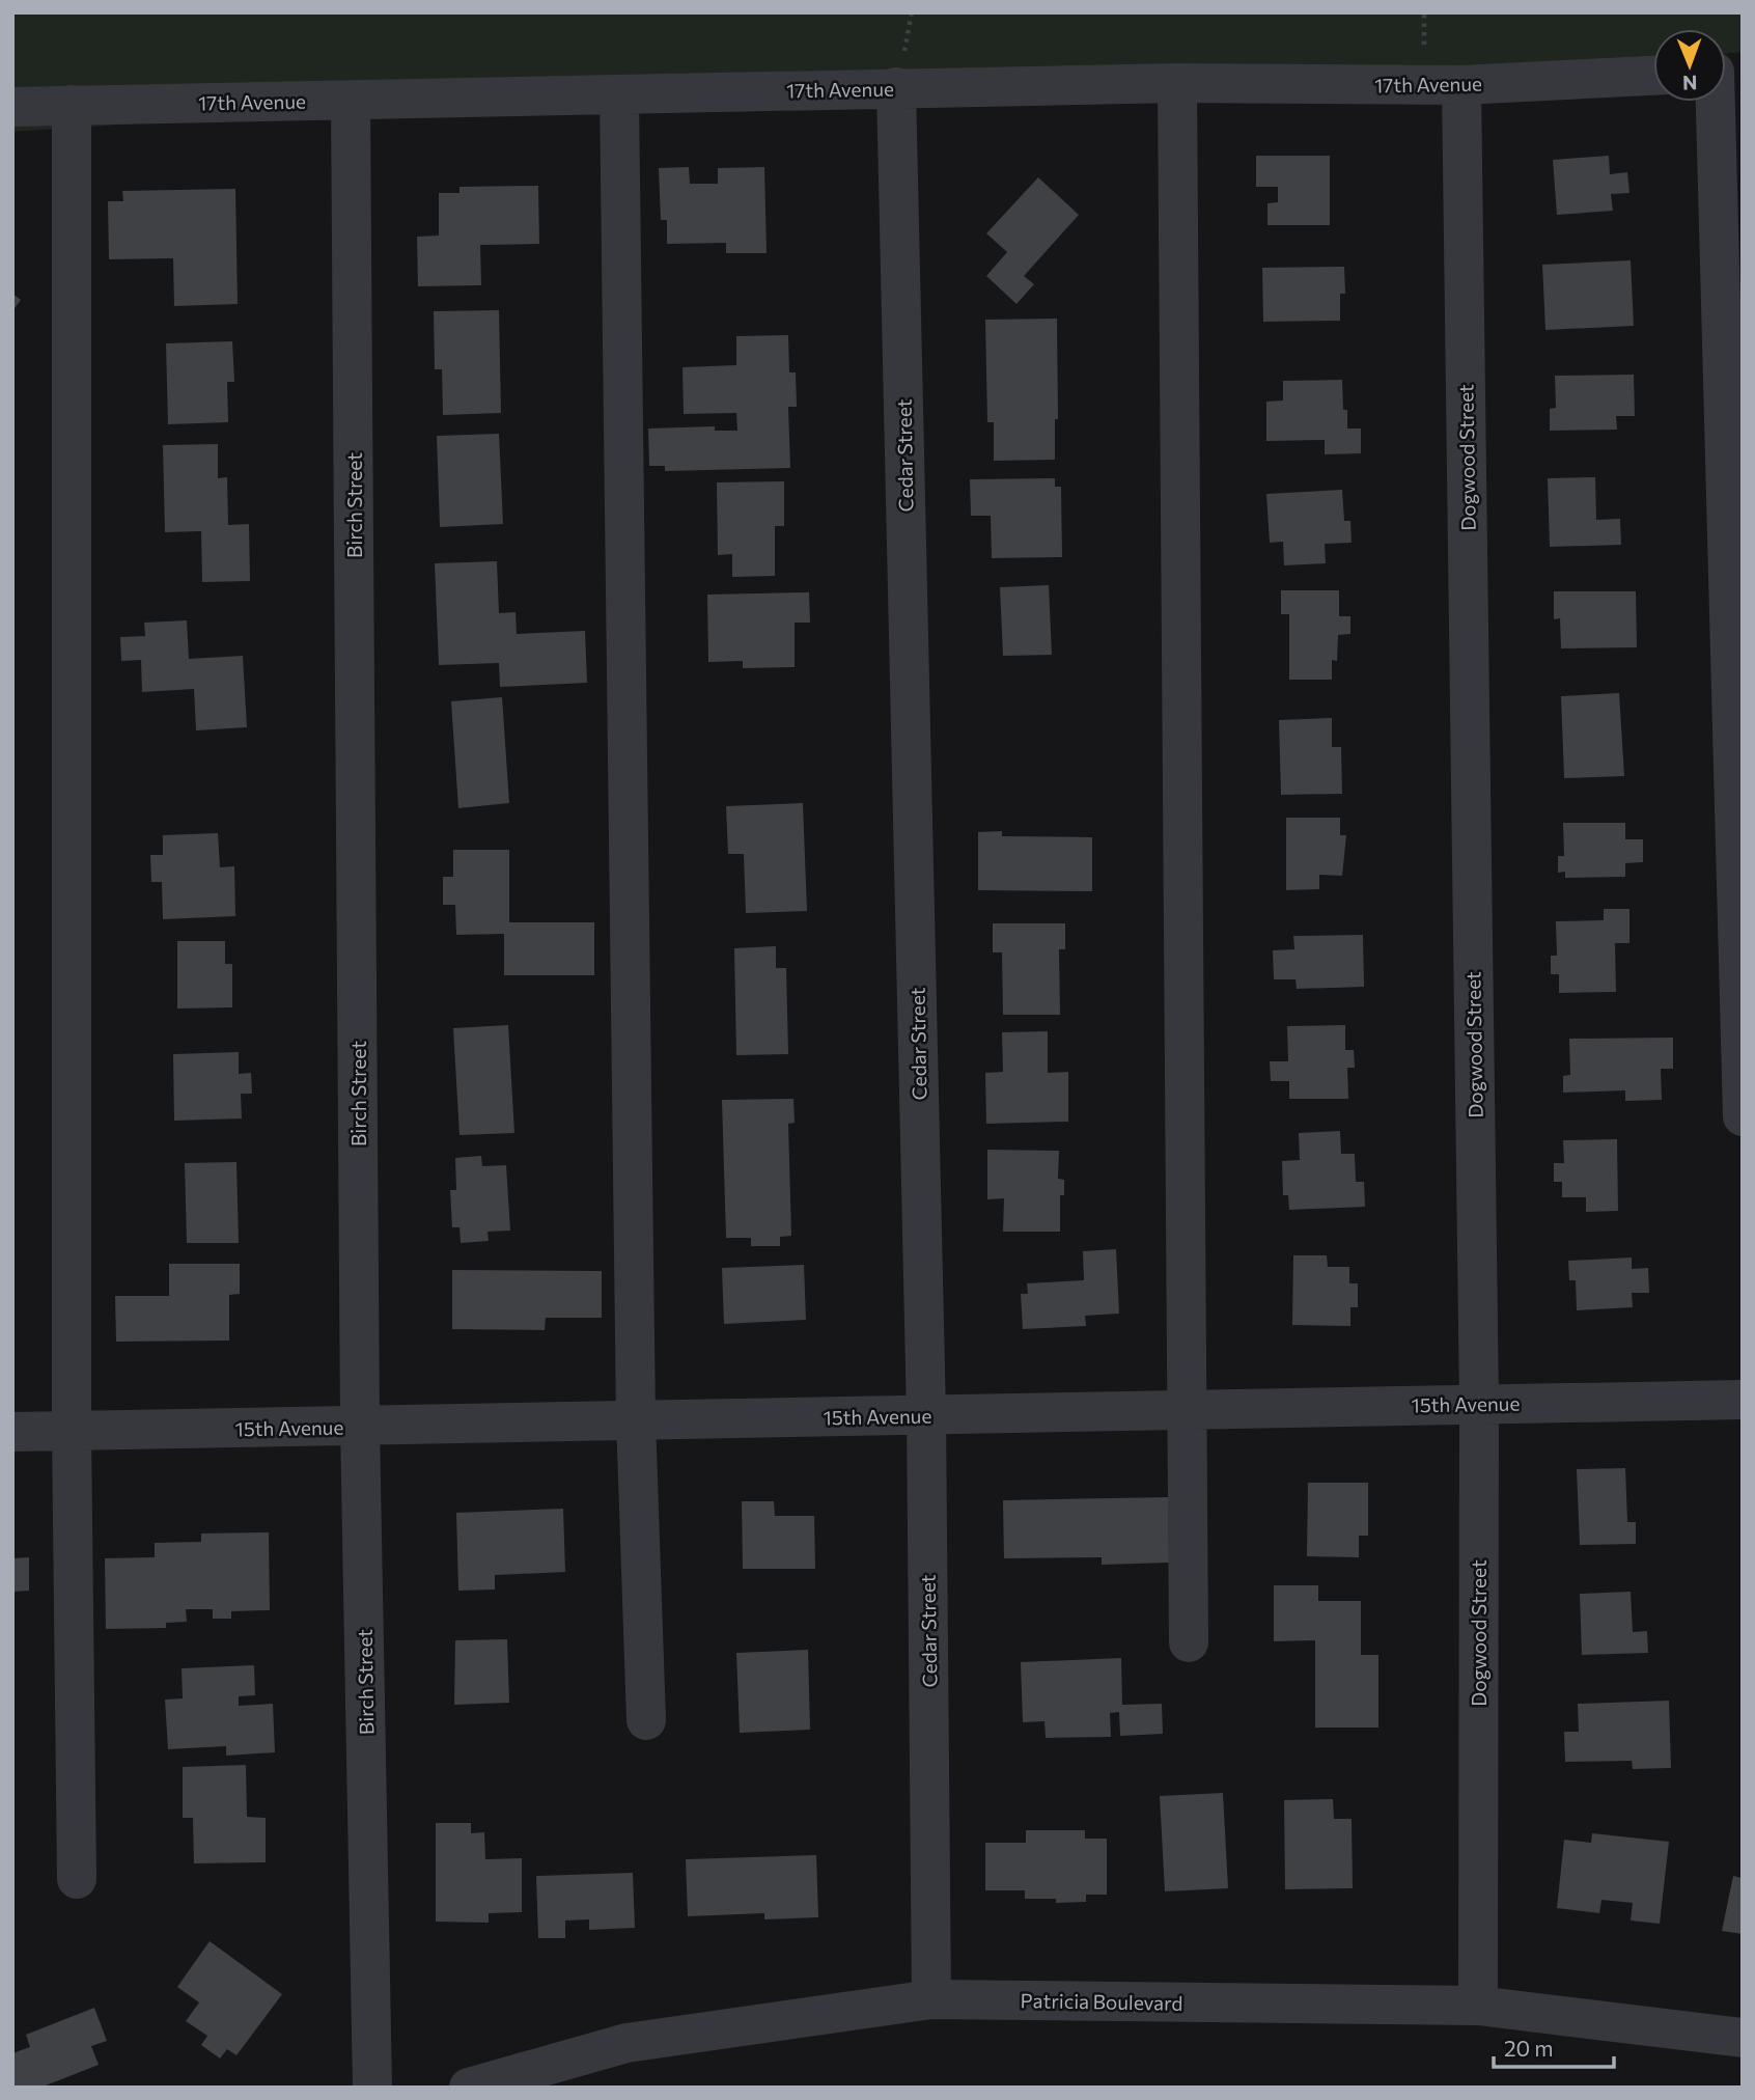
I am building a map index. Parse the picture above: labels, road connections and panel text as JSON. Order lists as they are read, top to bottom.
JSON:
{
  "streets": {
    "street": [
      "17th Avenue",
      "Cedar Street",
      "Dogwood Street",
      "Birch Street",
      "15th Avenue",
      "Patricia Boulevard"
    ]
  },
  "crossings": [
    ["17th Avenue", "Cedar Street"],
    ["17th Avenue", "Dogwood Street"],
    ["17th Avenue", "Birch Street"],
    ["Cedar Street", "15th Avenue"],
    ["Cedar Street", "Patricia Boulevard"],
    ["Dogwood Street", "15th Avenue"],
    ["Dogwood Street", "Patricia Boulevard"],
    ["Birch Street", "15th Avenue"]
  ],
  "scale_bar": "20 m",
  "north": "bottom"
}
